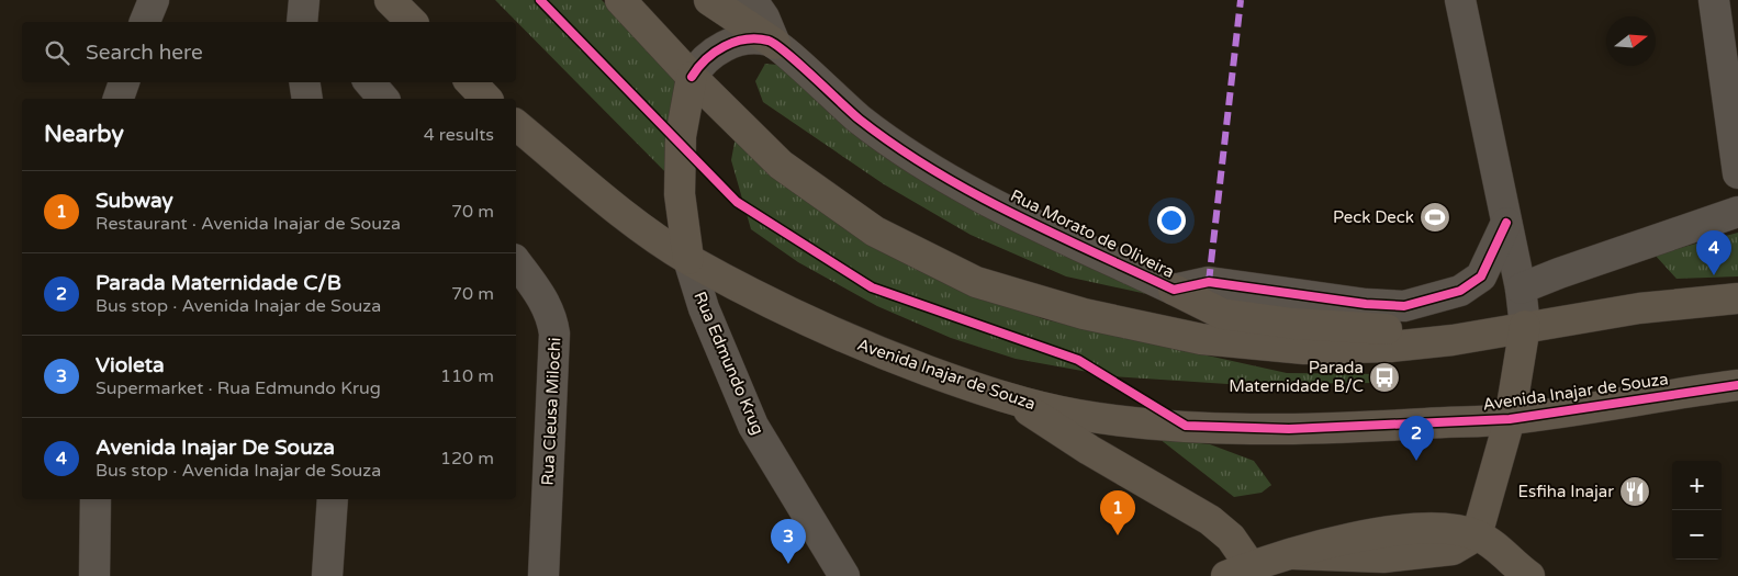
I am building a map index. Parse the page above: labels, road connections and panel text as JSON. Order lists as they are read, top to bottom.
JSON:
{
  "streets": {
    "main road": ["Avenida Inajar de Souza"],
    "street": ["Rua Morato de Oliveira", "Rua Edmundo Krug", "Rua Cleusa Milochi"]
  },
  "crossings": [
    ["Rua Edmundo Krug", "Avenida Inajar de Souza"]
  ],
  "places": {
    "sports": ["Peck Deck"],
    "bus stop": ["Parada Maternidade B/C"],
    "restaurant": ["Esfiha Inajar"]
  },
  "north": "right",
  "page": {
    "search": "Search here",
    "heading": ["Nearby", "4 results"],
    "list": [
      {
        "mark": "1",
        "name": "Subway",
        "note": "Restaurant · Avenida Inajar de Souza",
        "value": "70 m"
      },
      {
        "mark": "2",
        "name": "Parada Maternidade C/B",
        "note": "Bus stop · Avenida Inajar de Souza",
        "value": "70 m"
      },
      {
        "mark": "3",
        "name": "Violeta",
        "note": "Supermarket · Rua Edmundo Krug",
        "value": "110 m"
      },
      {
        "mark": "4",
        "name": "Avenida Inajar De Souza",
        "note": "Bus stop · Avenida Inajar de Souza",
        "value": "120 m"
      }
    ],
    "pins": [
      "4",
      "2",
      "1",
      "3"
    ],
    "map_buttons": ["+", "−"]
  }
}
